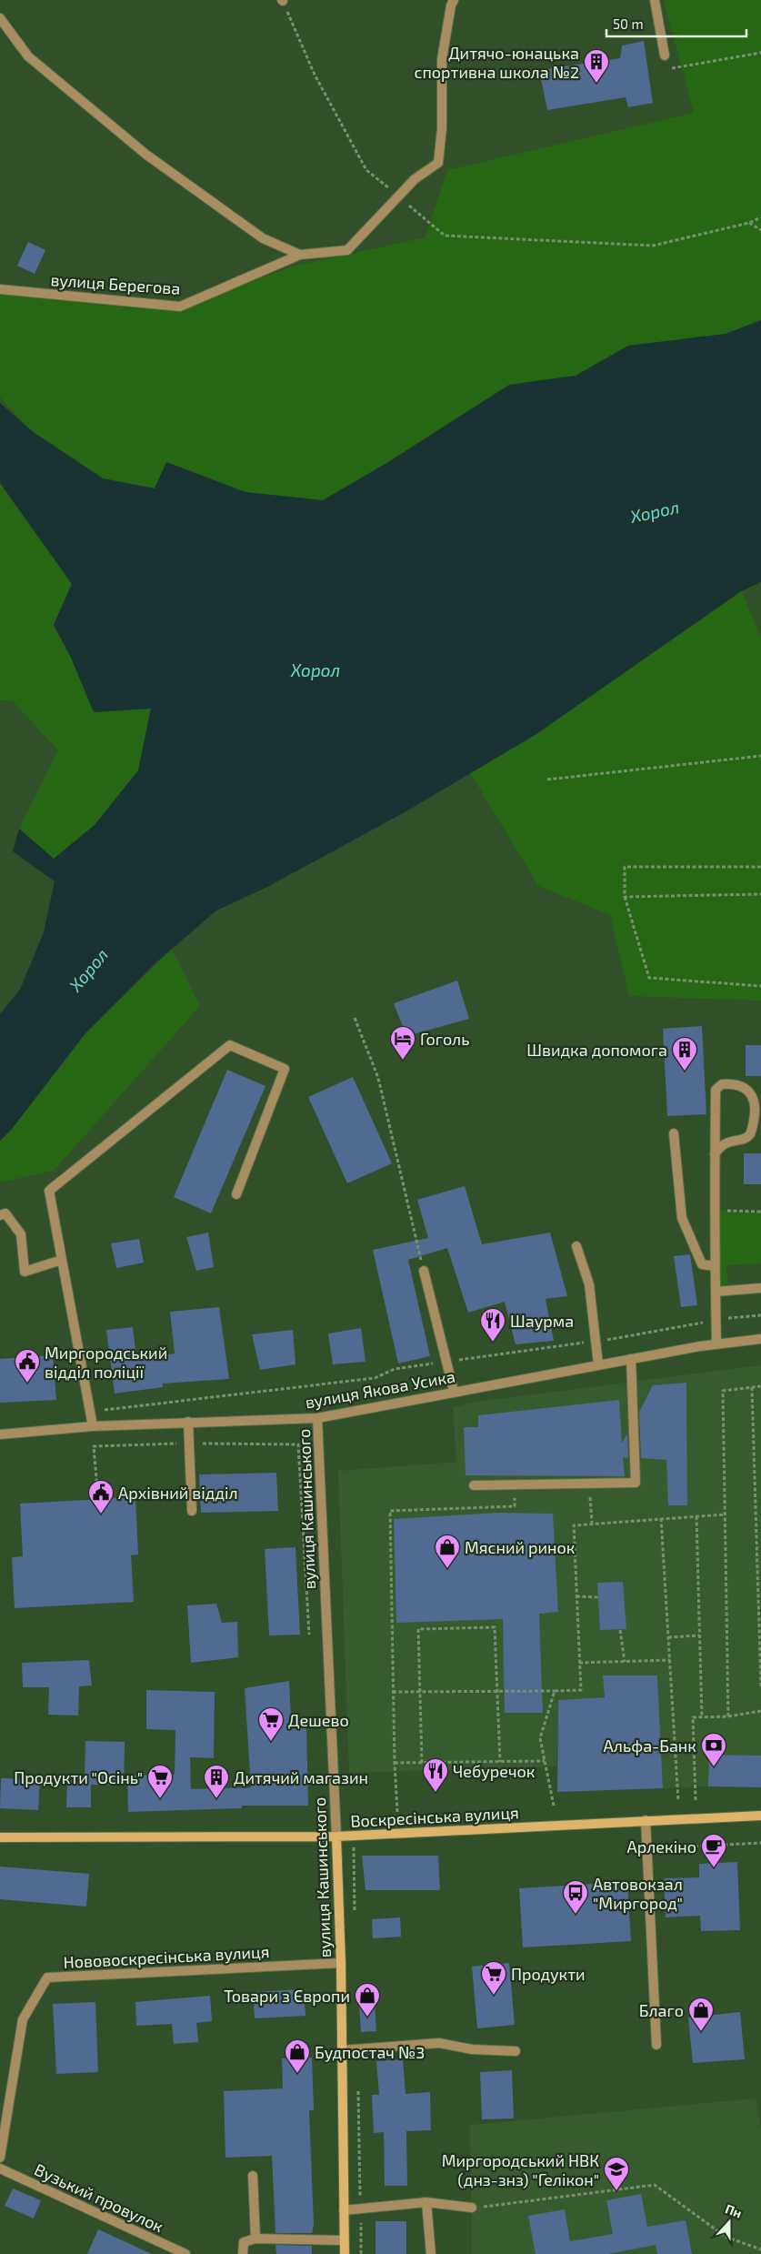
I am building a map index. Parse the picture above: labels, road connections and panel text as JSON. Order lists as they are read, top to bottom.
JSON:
{
  "streets": {
    "street": [
      "вулиця Берегова",
      "вулиця Якова Усика",
      "вулиця Кашинського",
      "Воскресінська вулиця",
      "Нововоскресінська вулиця",
      "Вузький провулок"
    ]
  },
  "crossings": [
    ["вулиця Якова Усика", "вулиця Кашинського"],
    ["вулиця Кашинського", "Воскресінська вулиця"],
    ["вулиця Кашинського", "Нововоскресінська вулиця"]
  ],
  "water": ["Хорол"],
  "places": {
    "building": ["Дитячо-юнацька спортивна школа №2", "Швидка допомога", "Дитячий магазин"],
    "hotel": ["Гоголь"],
    "restaurant": ["Шаурма", "Чебуречок"],
    "public building": ["Миргородський відділ поліції", "Архівний відділ"],
    "shop": [
      "Мясний ринок",
      "Товари з Європи",
      "Благо",
      "Будпостач №3"
    ],
    "supermarket": ["Дешево", "Продукти \"Осінь\"", "Продукти"],
    "bank": ["Альфа-Банк"],
    "cafe": ["Арлекіно"],
    "bus stop": ["Автовокзал \"Миргород\""],
    "school or university": ["Миргородський НВК (днз-знз) \"Гелікон\""]
  },
  "scale_bar": "50 m",
  "north": "top"
}
